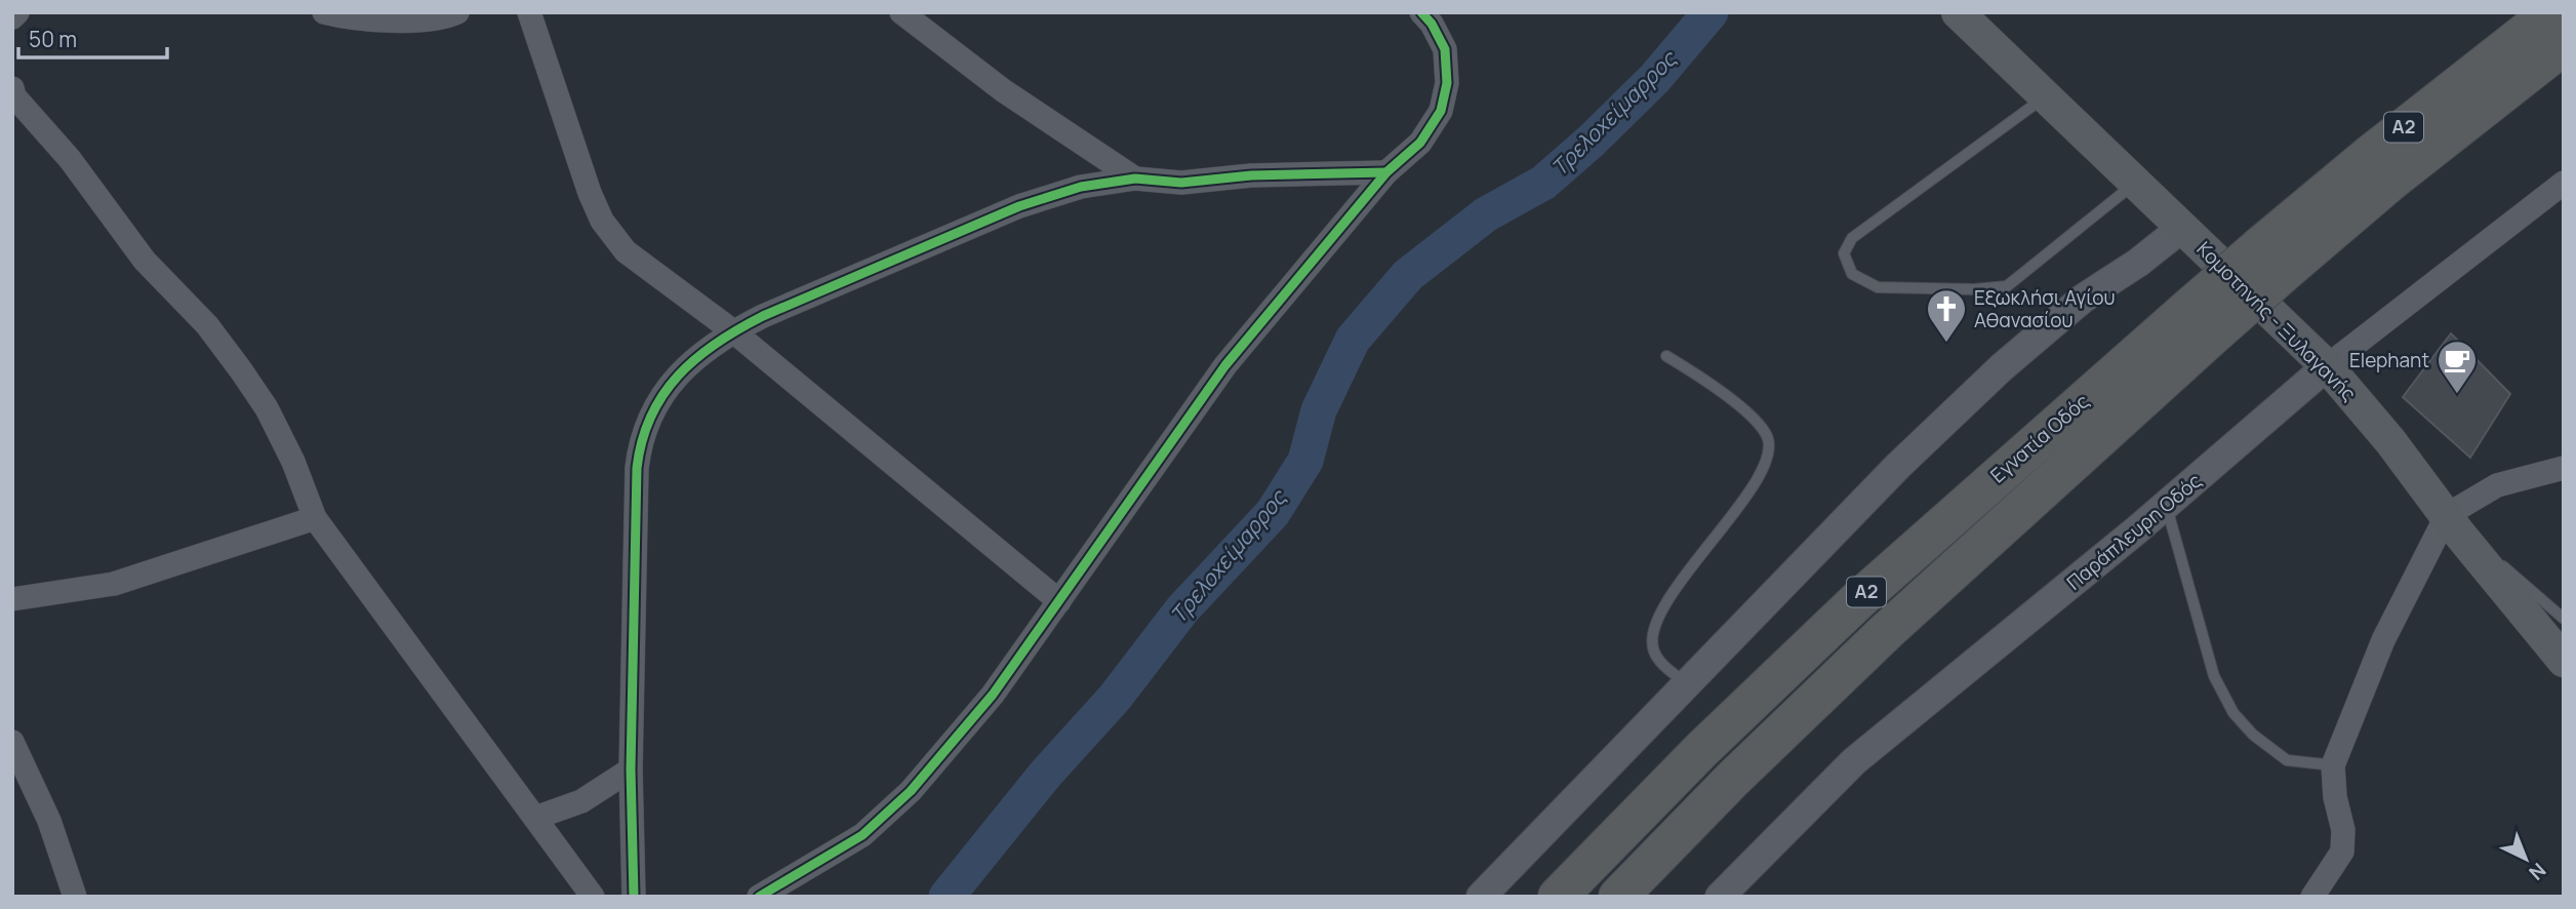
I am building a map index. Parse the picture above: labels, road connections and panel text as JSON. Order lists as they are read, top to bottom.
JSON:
{
  "streets": {
    "highway": ["Α2", "Εγνατία Οδός"],
    "main road": ["Κομοτηνής - Ξυλαγανής"],
    "street": ["Παράπλευρη Οδός"]
  },
  "crossings": [
    ["Κομοτηνής - Ξυλαγανής", "Παράπλευρη Οδός"]
  ],
  "water": ["Τρελοχείμαρρος"],
  "places": {
    "church": ["Εξωκλήσι Αγίου Αθανασίου"],
    "cafe": ["Elephant"]
  },
  "scale_bar": "50 m",
  "north": "bottom right"
}
